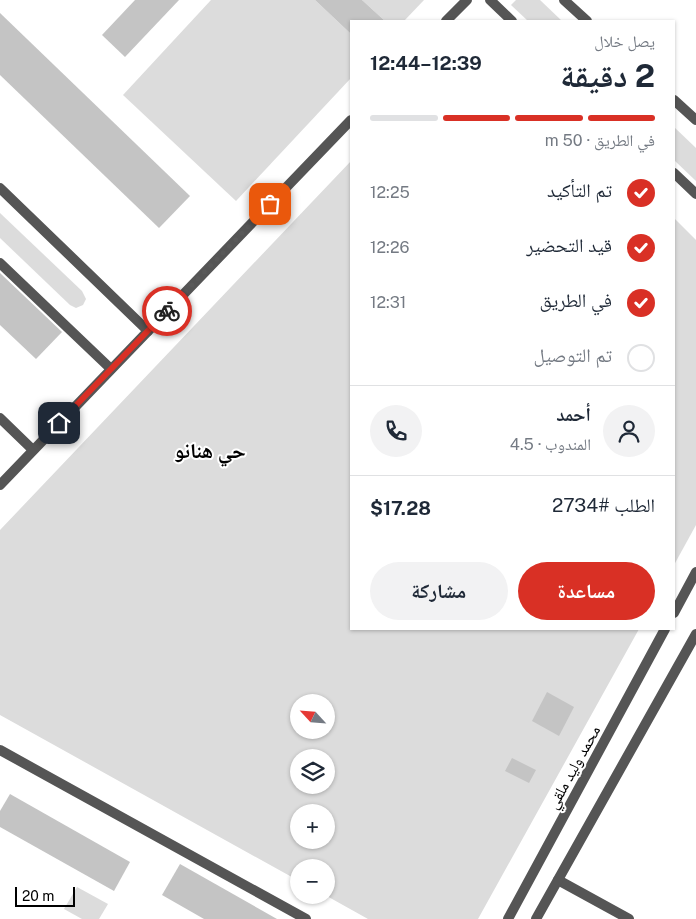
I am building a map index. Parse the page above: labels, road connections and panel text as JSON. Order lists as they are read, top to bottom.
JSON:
{
  "streets": {
    "street": ["محمد وليد ملقي"]
  },
  "districts": ["حي هنانو"],
  "scale_bar": "20 m",
  "north": "top left",
  "page": {
    "heading": ["2 دقيقة", "يصل خلال", "12:39–12:44"],
    "panel": [
      "أحمد",
      "المندوب · 4.5",
      "الطلب #2734",
      "$17.28"
    ],
    "bar": "في الطريق · 50 m",
    "list": [
      ["تم التأكيد", "12:25"],
      ["قيد التحضير", "12:26"],
      ["في الطريق", "12:31"],
      "تم التوصيل"
    ],
    "buttons": ["مساعدة", "مشاركة"],
    "map_buttons": ["+", "−"],
    "scale": "20 m"
  }
}
